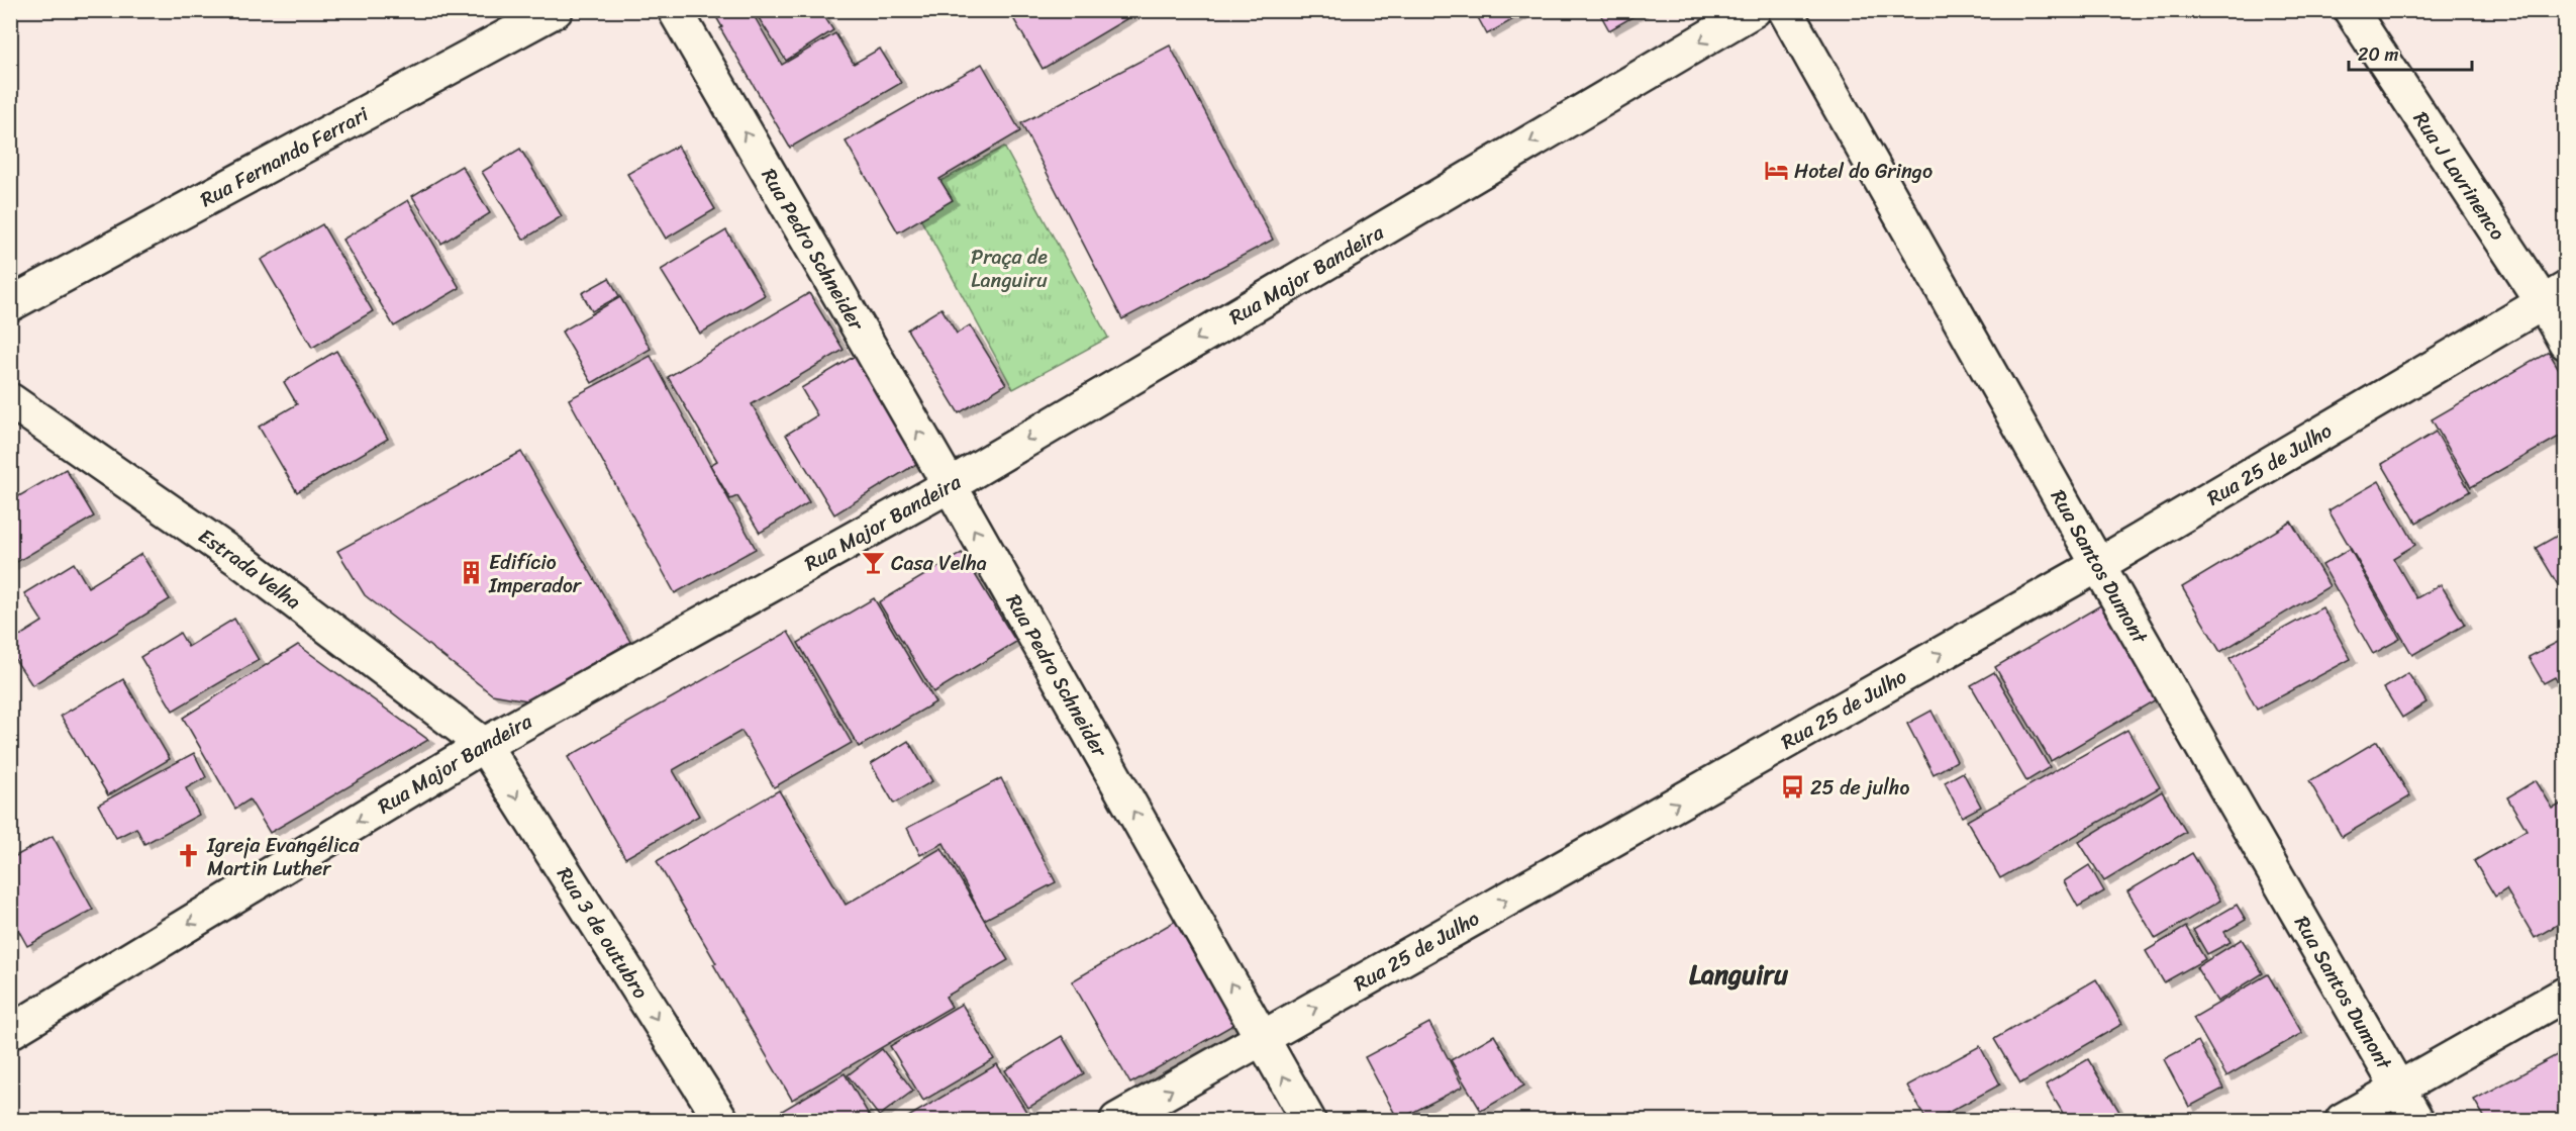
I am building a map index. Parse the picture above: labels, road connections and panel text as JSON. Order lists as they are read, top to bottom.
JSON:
{
  "streets": {
    "main road": [
      "Rua Fernando Ferrari",
      "Rua J Lavrinenco",
      "Rua Pedro Schneider",
      "Rua Major Bandeira",
      "Rua 25 de Julho",
      "Rua Santos Dumont",
      "Estrada Velha",
      "Rua 3 de outubro"
    ]
  },
  "crossings": [
    ["Rua J Lavrinenco", "Rua 25 de Julho"],
    ["Rua Pedro Schneider", "Rua Major Bandeira"],
    ["Rua Pedro Schneider", "Rua 25 de Julho"],
    ["Rua Major Bandeira", "Estrada Velha"],
    ["Rua Major Bandeira", "Rua 3 de outubro"],
    ["Rua 25 de Julho", "Rua Santos Dumont"],
    ["Estrada Velha", "Rua 3 de outubro"]
  ],
  "one_way": [
    "Rua Pedro Schneider",
    "Rua Major Bandeira",
    "Rua 25 de Julho",
    "Rua 3 de outubro"
  ],
  "districts": ["Languiru"],
  "parks": ["Praça de Languiru"],
  "places": {
    "hotel": ["Hotel do Gringo"],
    "bar": ["Casa Velha"],
    "building": ["Edifício Imperador"],
    "bus stop": ["25 de julho"],
    "church": ["Igreja Evangélica Martin Luther"]
  },
  "scale_bar": "20 m"
}
